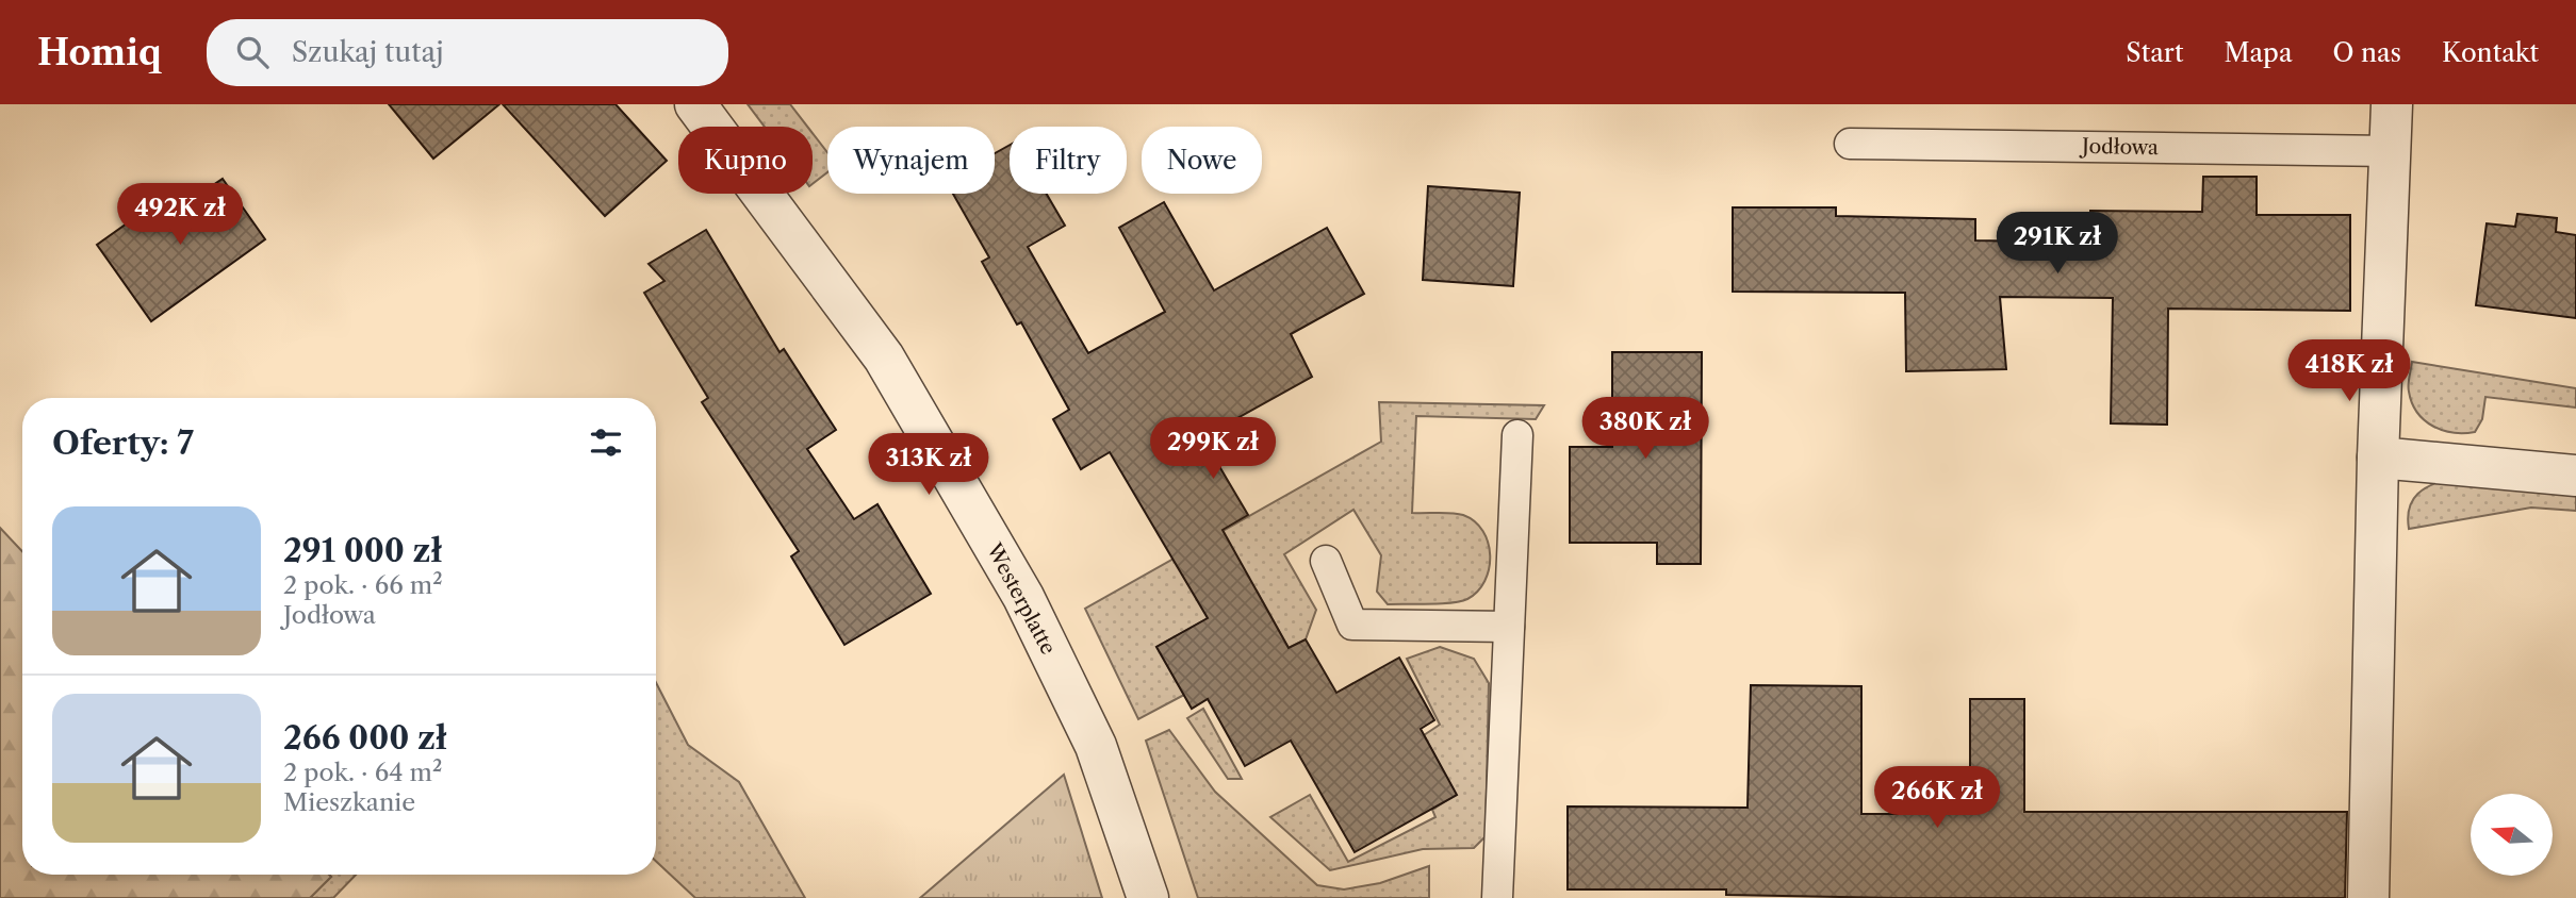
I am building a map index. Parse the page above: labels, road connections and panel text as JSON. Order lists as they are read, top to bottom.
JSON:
{
  "streets": {
    "street": ["Westerplatte"],
    "lane": ["Jodłowa"]
  },
  "north": "left",
  "page": {
    "header": "Homiq",
    "search": "Szukaj tutaj",
    "nav": [
      "Start",
      "Mapa",
      "O nas",
      "Kontakt"
    ],
    "chip": [
      "Kupno",
      "Wynajem",
      "Filtry",
      "Nowe"
    ],
    "price": [
      "492K zł",
      "291K zł",
      "418K zł",
      "380K zł",
      "299K zł",
      "313K zł",
      "266K zł"
    ],
    "heading": "Oferty: 7",
    "list": [
      {
        "name": "291 000 zł",
        "note": "2 pok. · 66 m² · Jodłowa"
      },
      {
        "name": "266 000 zł",
        "note": "2 pok. · 64 m² · Mieszkanie"
      }
    ]
  }
}
